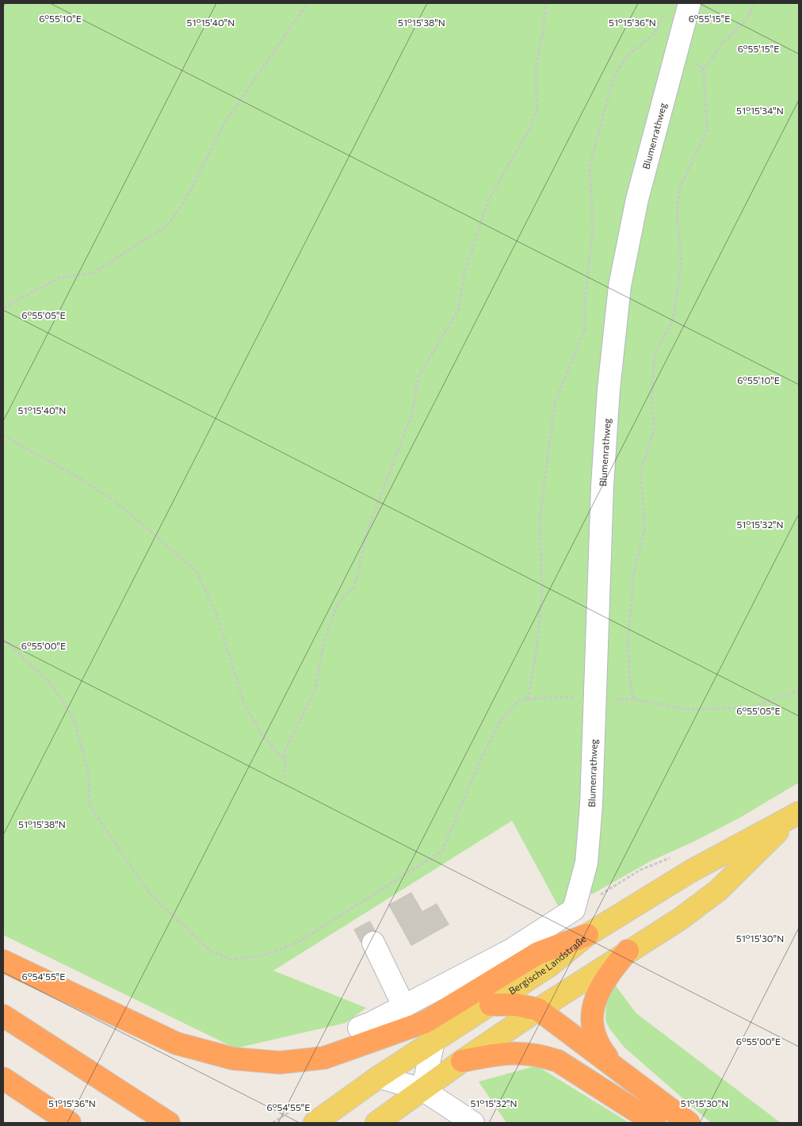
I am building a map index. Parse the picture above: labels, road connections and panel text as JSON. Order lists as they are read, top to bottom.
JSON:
{
  "streets": {
    "main road": ["Bergische Landstraße"],
    "lane": ["Blumenrathweg"]
  },
  "coordinates": [
    "6°55'15\"E",
    "6°55'10\"E",
    "51°15'40\"N",
    "51°15'38\"N",
    "51°15'36\"N",
    "51°15'34\"N",
    "6°55'05\"E",
    "51°15'32\"N",
    "6°55'00\"E",
    "51°15'30\"N",
    "6°54'55\"E"
  ]
}
